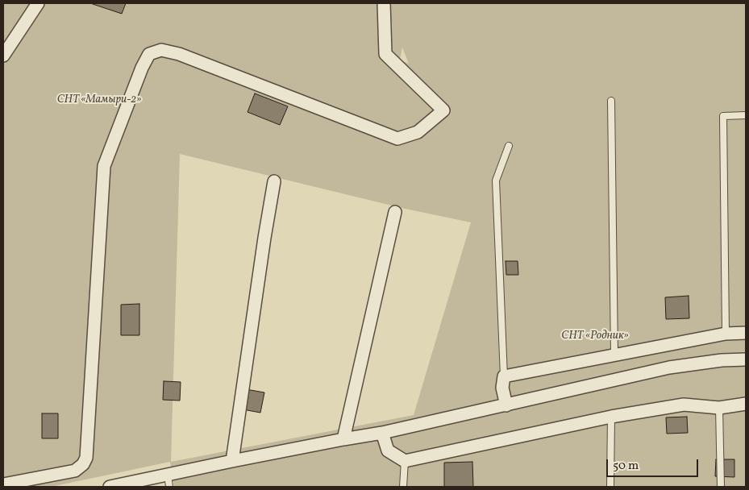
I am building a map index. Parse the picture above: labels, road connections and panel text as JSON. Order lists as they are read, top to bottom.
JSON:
{
  "parks": ["СНТ «Мамыри-2»", "СНТ «Родник»"],
  "scale_bar": "50 m"
}
